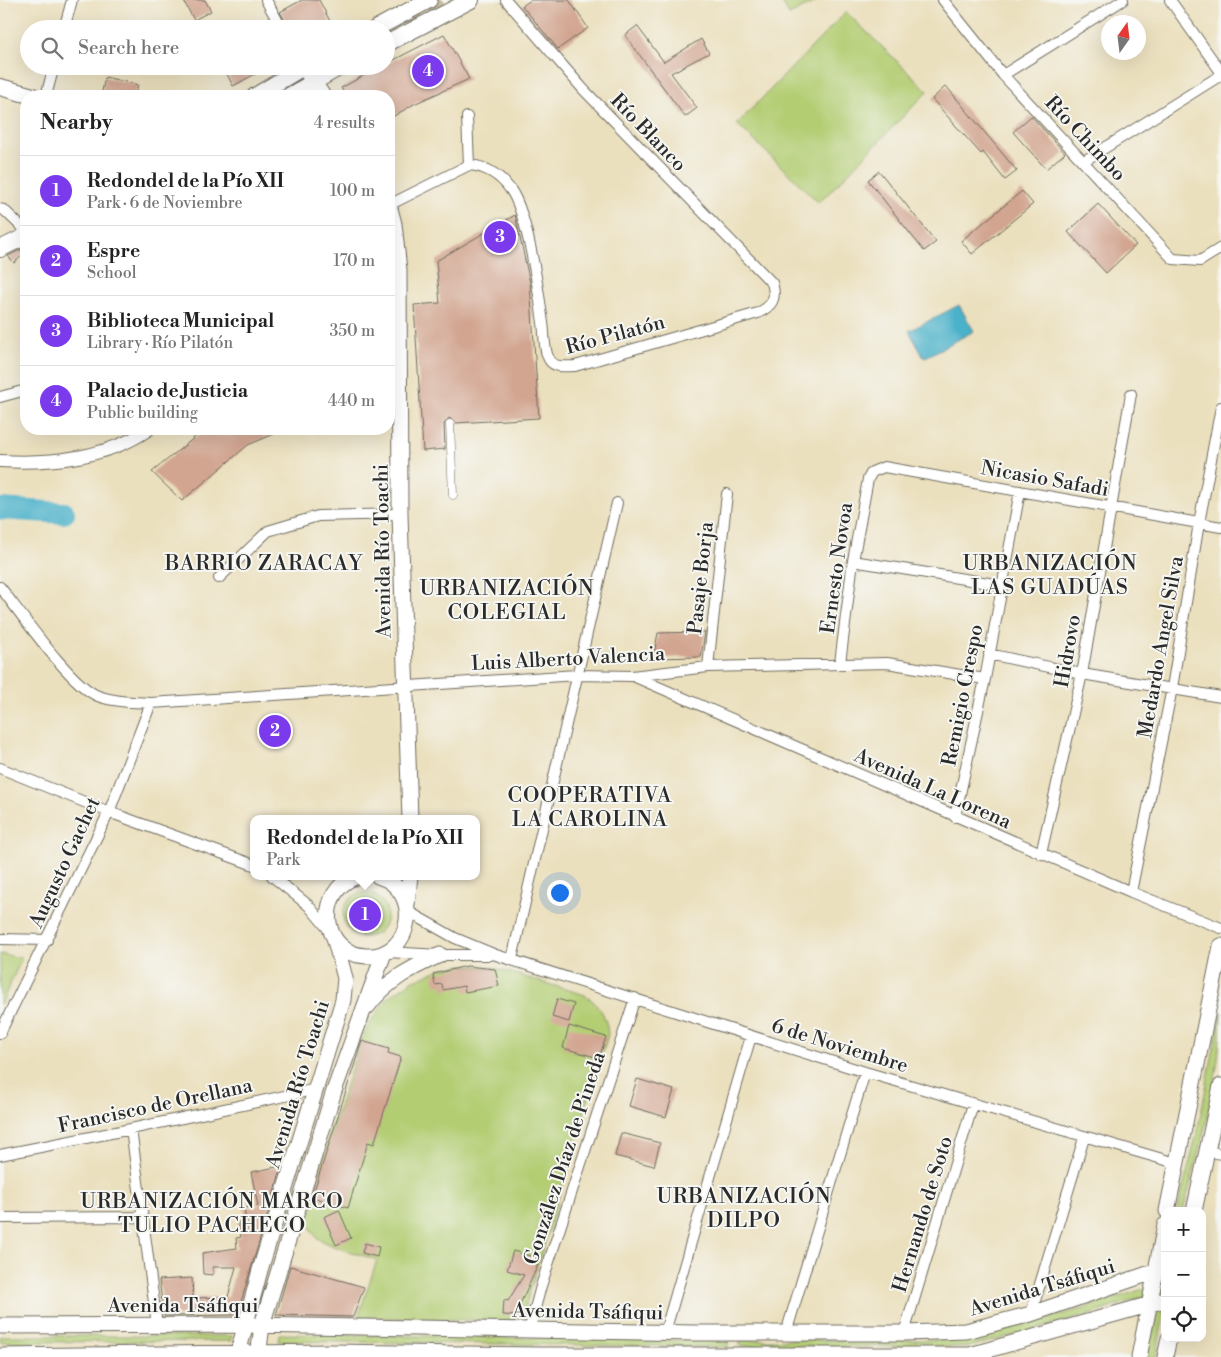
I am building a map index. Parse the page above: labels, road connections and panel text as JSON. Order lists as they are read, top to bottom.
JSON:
{
  "streets": {
    "main road": ["Avenida Río Toachi", "Avenida Tsáfiqui"],
    "street": [
      "Río Blanco",
      "Río Chimbo",
      "Río Pilatón",
      "Nicasio Safadi",
      "Ernesto Novoa",
      "Pasaje Borja",
      "Medardo Angel Silva",
      "Hidrovo",
      "Luis Alberto Valencia",
      "Remigio Crespo",
      "Avenida La Lorena",
      "Augusto Gachet",
      "6 de Noviembre",
      "Francisco de Orellana",
      "González Díaz de Pineda",
      "Hernando de Soto"
    ]
  },
  "crossings": [
    ["Río Blanco", "Río Pilatón"],
    ["Nicasio Safadi", "Ernesto Novoa"],
    ["Nicasio Safadi", "Medardo Angel Silva"],
    ["Nicasio Safadi", "Hidrovo"],
    ["Nicasio Safadi", "Remigio Crespo"],
    ["Avenida Río Toachi", "Luis Alberto Valencia"],
    ["Avenida Río Toachi", "6 de Noviembre"],
    ["Avenida Río Toachi", "Francisco de Orellana"],
    ["Avenida Río Toachi", "Avenida Tsáfiqui"],
    ["Ernesto Novoa", "Luis Alberto Valencia"],
    ["Pasaje Borja", "Luis Alberto Valencia"],
    ["Medardo Angel Silva", "Avenida La Lorena"],
    ["Hidrovo", "Avenida La Lorena"],
    ["Luis Alberto Valencia", "Remigio Crespo"],
    ["Luis Alberto Valencia", "Avenida La Lorena"],
    ["Luis Alberto Valencia", "Augusto Gachet"],
    ["Remigio Crespo", "Avenida La Lorena"],
    ["6 de Noviembre", "González Díaz de Pineda"],
    ["6 de Noviembre", "Hernando de Soto"],
    ["González Díaz de Pineda", "Avenida Tsáfiqui"],
    ["Hernando de Soto", "Avenida Tsáfiqui"]
  ],
  "districts": [
    "BARRIO ZARACAY",
    "URBANIZACIÓN LAS GUADÚAS",
    "URBANIZACIÓN COLEGIAL",
    "COOPERATIVA LA CAROLINA",
    "URBANIZACIÓN DILPO",
    "URBANIZACIÓN MARCO TULIO PACHECO"
  ],
  "north": "top",
  "page": {
    "search": "Search here",
    "pins": [
      "4",
      "3",
      "2",
      "1"
    ],
    "heading": ["Nearby", "4 results"],
    "list": [
      {
        "mark": "1",
        "name": "Redondel de la Pío XII",
        "note": "Park · 6 de Noviembre",
        "value": "100 m"
      },
      {
        "mark": "2",
        "name": "Espre",
        "note": "School",
        "value": "170 m"
      },
      {
        "mark": "3",
        "name": "Biblioteca Municipal",
        "note": "Library · Río Pilatón",
        "value": "350 m"
      },
      {
        "mark": "4",
        "name": "Palacio de Justicia",
        "note": "Public building",
        "value": "440 m"
      }
    ],
    "popup": ["Redondel de la Pío XII", "Park"],
    "map_buttons": ["+", "−"]
  }
}
